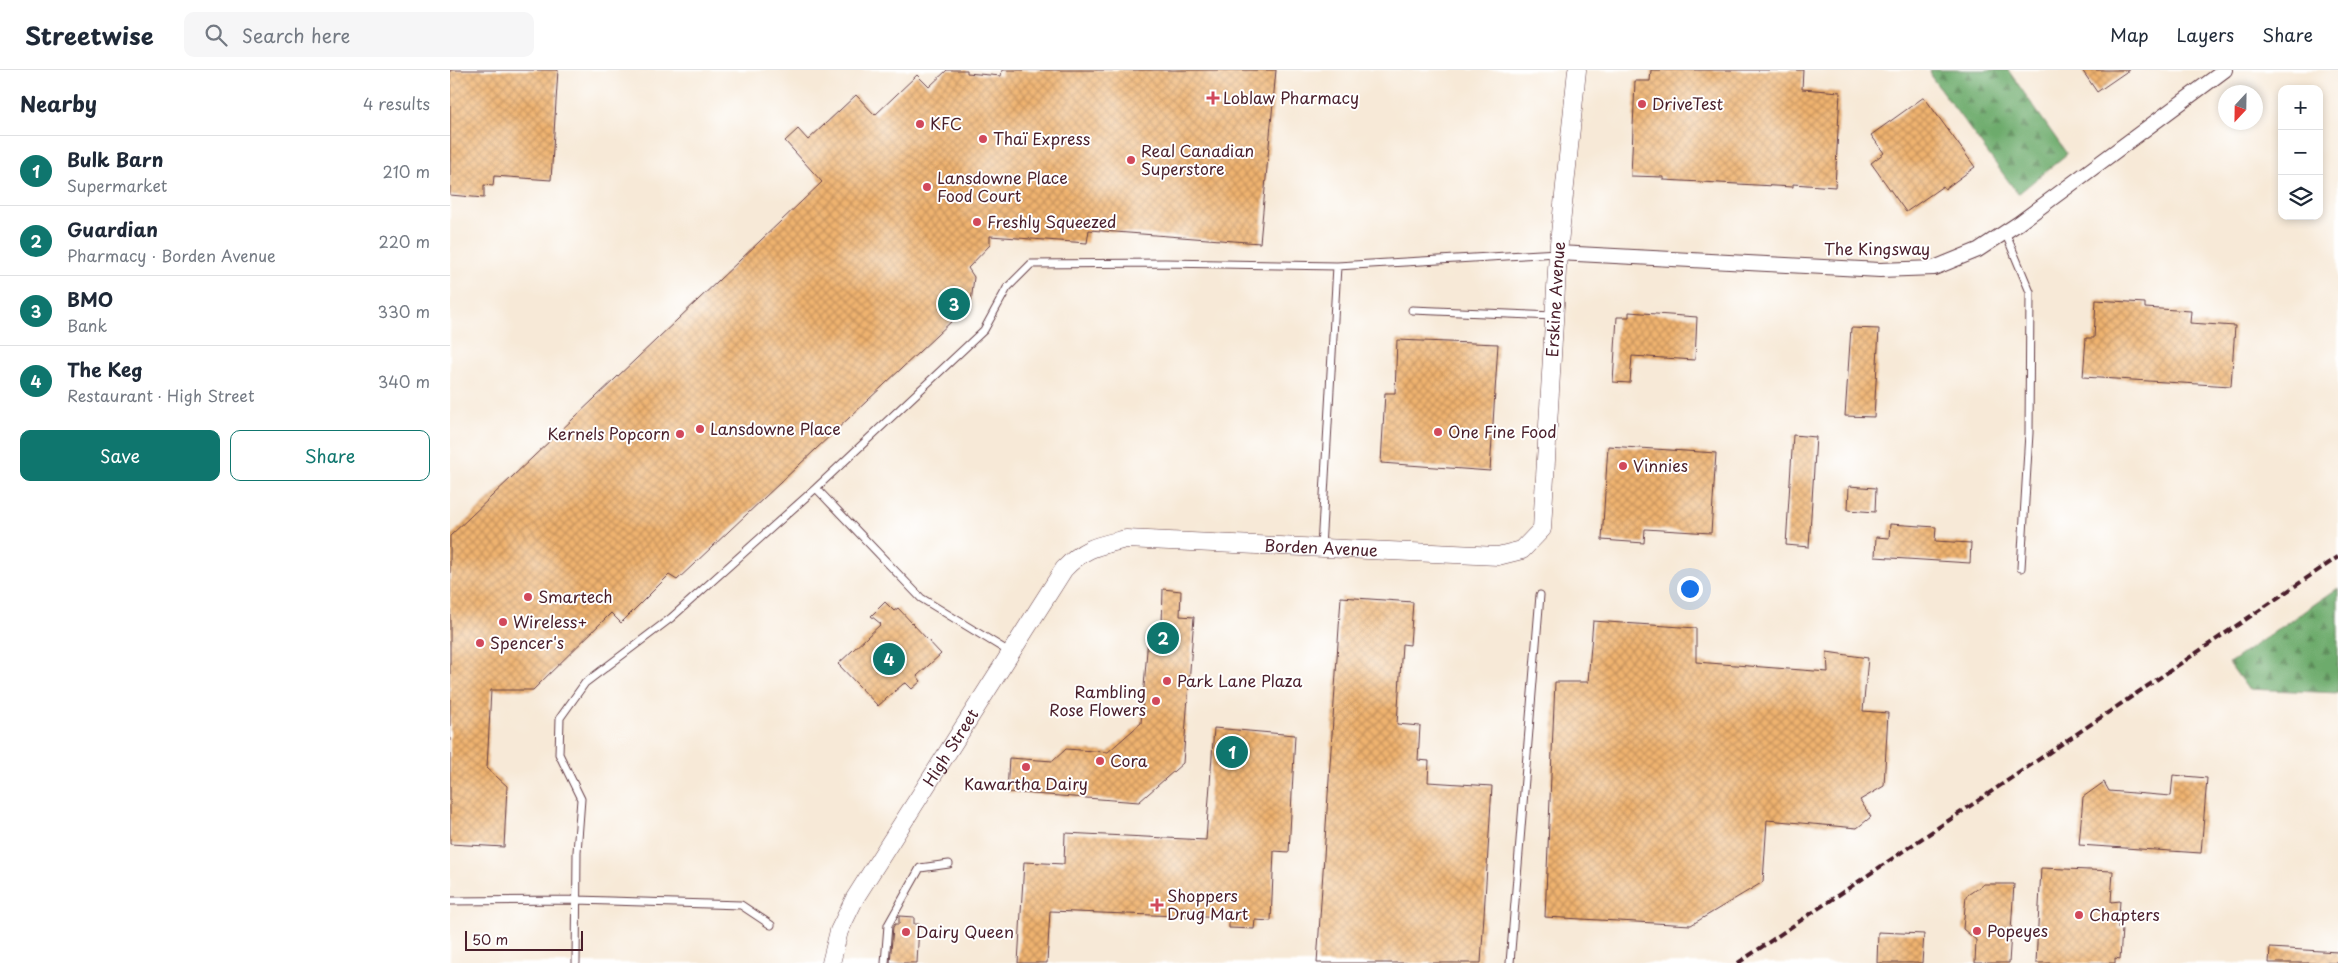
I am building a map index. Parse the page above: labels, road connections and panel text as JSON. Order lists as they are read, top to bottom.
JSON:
{
  "streets": {
    "street": [
      "The Kingsway",
      "Erskine Avenue",
      "Borden Avenue",
      "High Street"
    ]
  },
  "crossings": [
    ["The Kingsway", "Erskine Avenue"],
    ["Erskine Avenue", "Borden Avenue"],
    ["Borden Avenue", "High Street"]
  ],
  "places": {
    "health": ["Loblaw Pharmacy", "Shoppers Drug Mart"],
    "other": [
      "DriveTest",
      "KFC",
      "Thaï Express",
      "Real Canadian Superstore",
      "Lansdowne Place Food Court",
      "Freshly Squeezed",
      "Lansdowne Place",
      "One Fine Food",
      "Kernels Popcorn",
      "Vinnies",
      "Smartech",
      "Wireless+",
      "Spencer's",
      "Park Lane Plaza",
      "Rambling Rose Flowers",
      "Cora",
      "Kawartha Dairy",
      "Chapters",
      "Popeyes",
      "Dairy Queen"
    ]
  },
  "scale_bar": "50 m",
  "north": "bottom",
  "page": {
    "header": "Streetwise",
    "search": "Search here",
    "nav": ["Map", "Layers", "Share"],
    "heading": ["Nearby", "4 results"],
    "map_buttons": ["+", "−"],
    "list": [
      {
        "mark": "1",
        "name": "Bulk Barn",
        "note": "Supermarket",
        "value": "210 m"
      },
      {
        "mark": "2",
        "name": "Guardian",
        "note": "Pharmacy · Borden Avenue",
        "value": "220 m"
      },
      {
        "mark": "3",
        "name": "BMO",
        "note": "Bank",
        "value": "330 m"
      },
      {
        "mark": "4",
        "name": "The Keg",
        "note": "Restaurant · High Street",
        "value": "340 m"
      }
    ],
    "pins": [
      "3",
      "2",
      "4",
      "1"
    ],
    "buttons": ["Save", "Share"],
    "scale": "50 m"
  }
}
